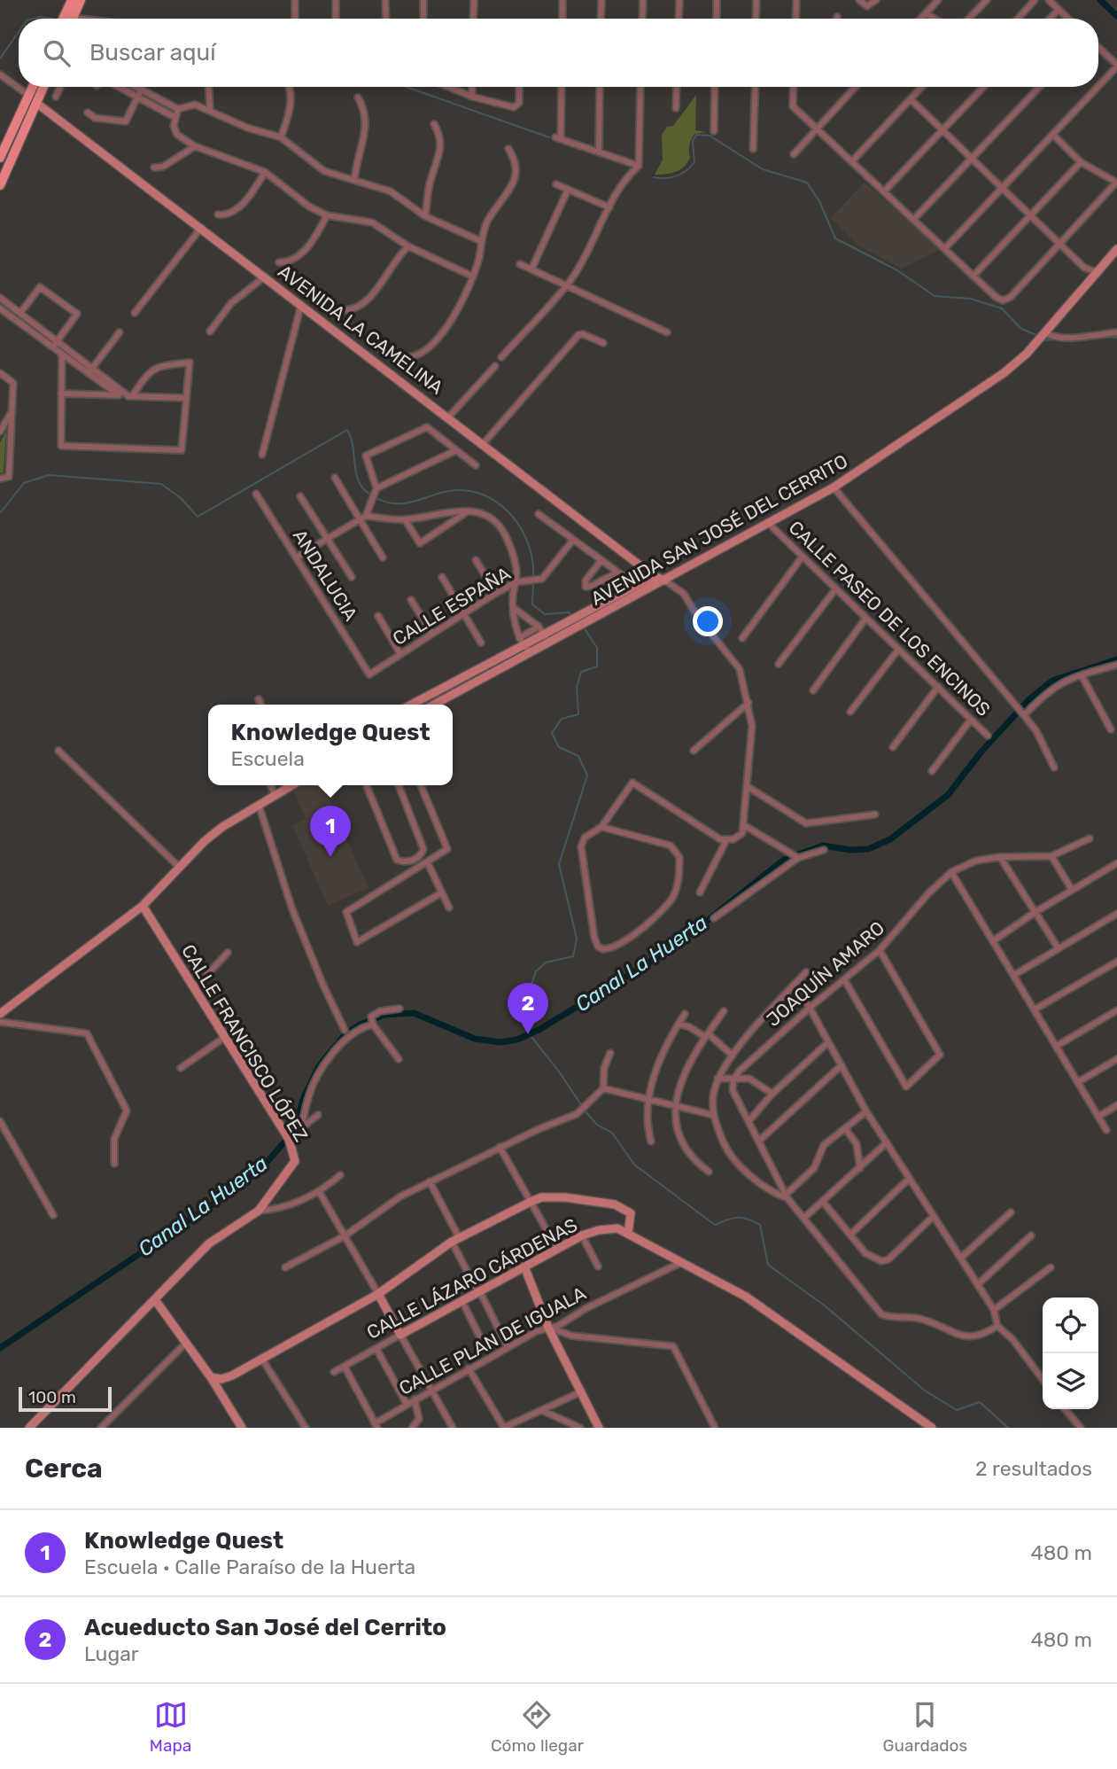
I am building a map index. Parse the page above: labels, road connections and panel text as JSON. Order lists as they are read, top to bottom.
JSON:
{
  "streets": {
    "street": [
      "AVENIDA LA CAMELINA",
      "AVENIDA SAN JOSÉ DEL CERRITO",
      "ANDALUCIA",
      "CALLE ESPAÑA",
      "CALLE PASEO DE LOS ENCINOS",
      "JOAQUÍN AMARO",
      "CALLE FRANCISCO LÓPEZ",
      "CALLE LÁZARO CÁRDENAS",
      "CALLE PLAN DE IGUALA"
    ]
  },
  "crossings": [
    ["AVENIDA LA CAMELINA", "AVENIDA SAN JOSÉ DEL CERRITO"],
    ["AVENIDA SAN JOSÉ DEL CERRITO", "CALLE ESPAÑA"],
    ["AVENIDA SAN JOSÉ DEL CERRITO", "CALLE PASEO DE LOS ENCINOS"],
    ["ANDALUCIA", "CALLE ESPAÑA"],
    ["CALLE LÁZARO CÁRDENAS", "CALLE PLAN DE IGUALA"]
  ],
  "water": ["Canal La Huerta"],
  "scale_bar": "100 m",
  "page": {
    "search": "Buscar aquí",
    "popup": ["Knowledge Quest", "Escuela"],
    "pins": ["1", "2"],
    "scale": "100 m",
    "heading": ["Cerca", "2 resultados"],
    "list": [
      {
        "mark": "1",
        "name": "Knowledge Quest",
        "note": "Escuela · Calle Paraíso de la Huerta",
        "value": "480 m"
      },
      {
        "mark": "2",
        "name": "Acueducto San José del Cerrito",
        "note": "Lugar",
        "value": "480 m"
      }
    ],
    "nav": ["Mapa", "Cómo llegar", "Guardados"]
  }
}
